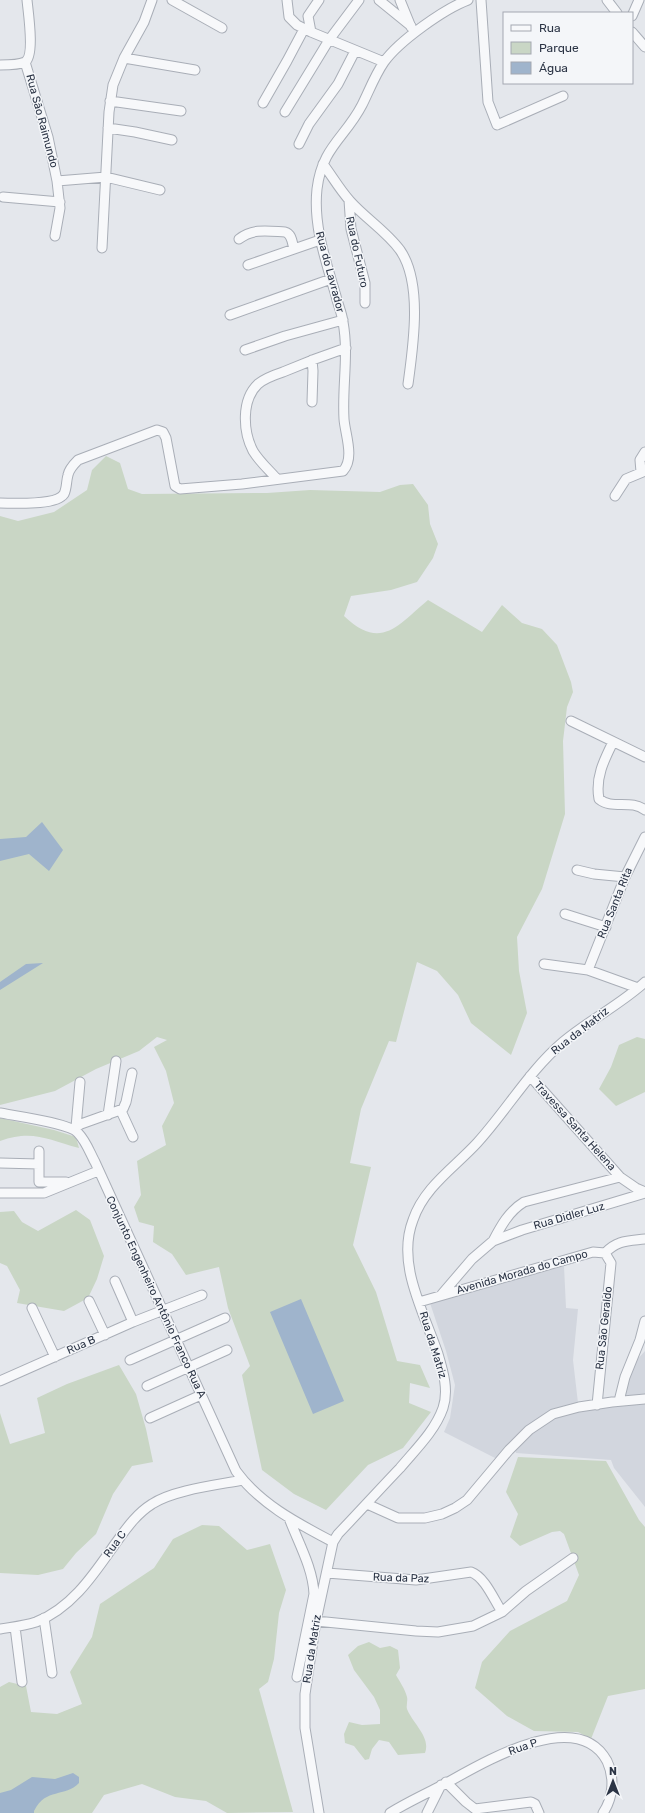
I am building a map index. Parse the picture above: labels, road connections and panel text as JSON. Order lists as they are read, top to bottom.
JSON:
{
  "streets": {
    "street": [
      "Rua São Raimundo",
      "Rua do Futuro",
      "Rua do Lavrador",
      "Rua Santa Rita",
      "Rua da Matriz",
      "Travessa Santa Helena",
      "Rua Didler Luz",
      "Avenida Morada do Campo",
      "Conjunto Engenheiro Antônio Franco Rua A",
      "Rua São Geraldo",
      "Rua B",
      "Rua C",
      "Rua da Paz",
      "Rua P"
    ]
  },
  "crossings": [
    ["Rua da Matriz", "Travessa Santa Helena"],
    ["Rua da Matriz", "Avenida Morada do Campo"],
    ["Rua da Matriz", "Conjunto Engenheiro Antônio Franco Rua A"],
    ["Rua da Matriz", "Rua da Paz"],
    ["Travessa Santa Helena", "Rua Didler Luz"],
    ["Rua Didler Luz", "Avenida Morada do Campo"],
    ["Avenida Morada do Campo", "Rua São Geraldo"],
    ["Conjunto Engenheiro Antônio Franco Rua A", "Rua B"],
    ["Conjunto Engenheiro Antônio Franco Rua A", "Rua C"]
  ],
  "legend": ["Rua", "Parque", "Água"],
  "north": "top"
}
